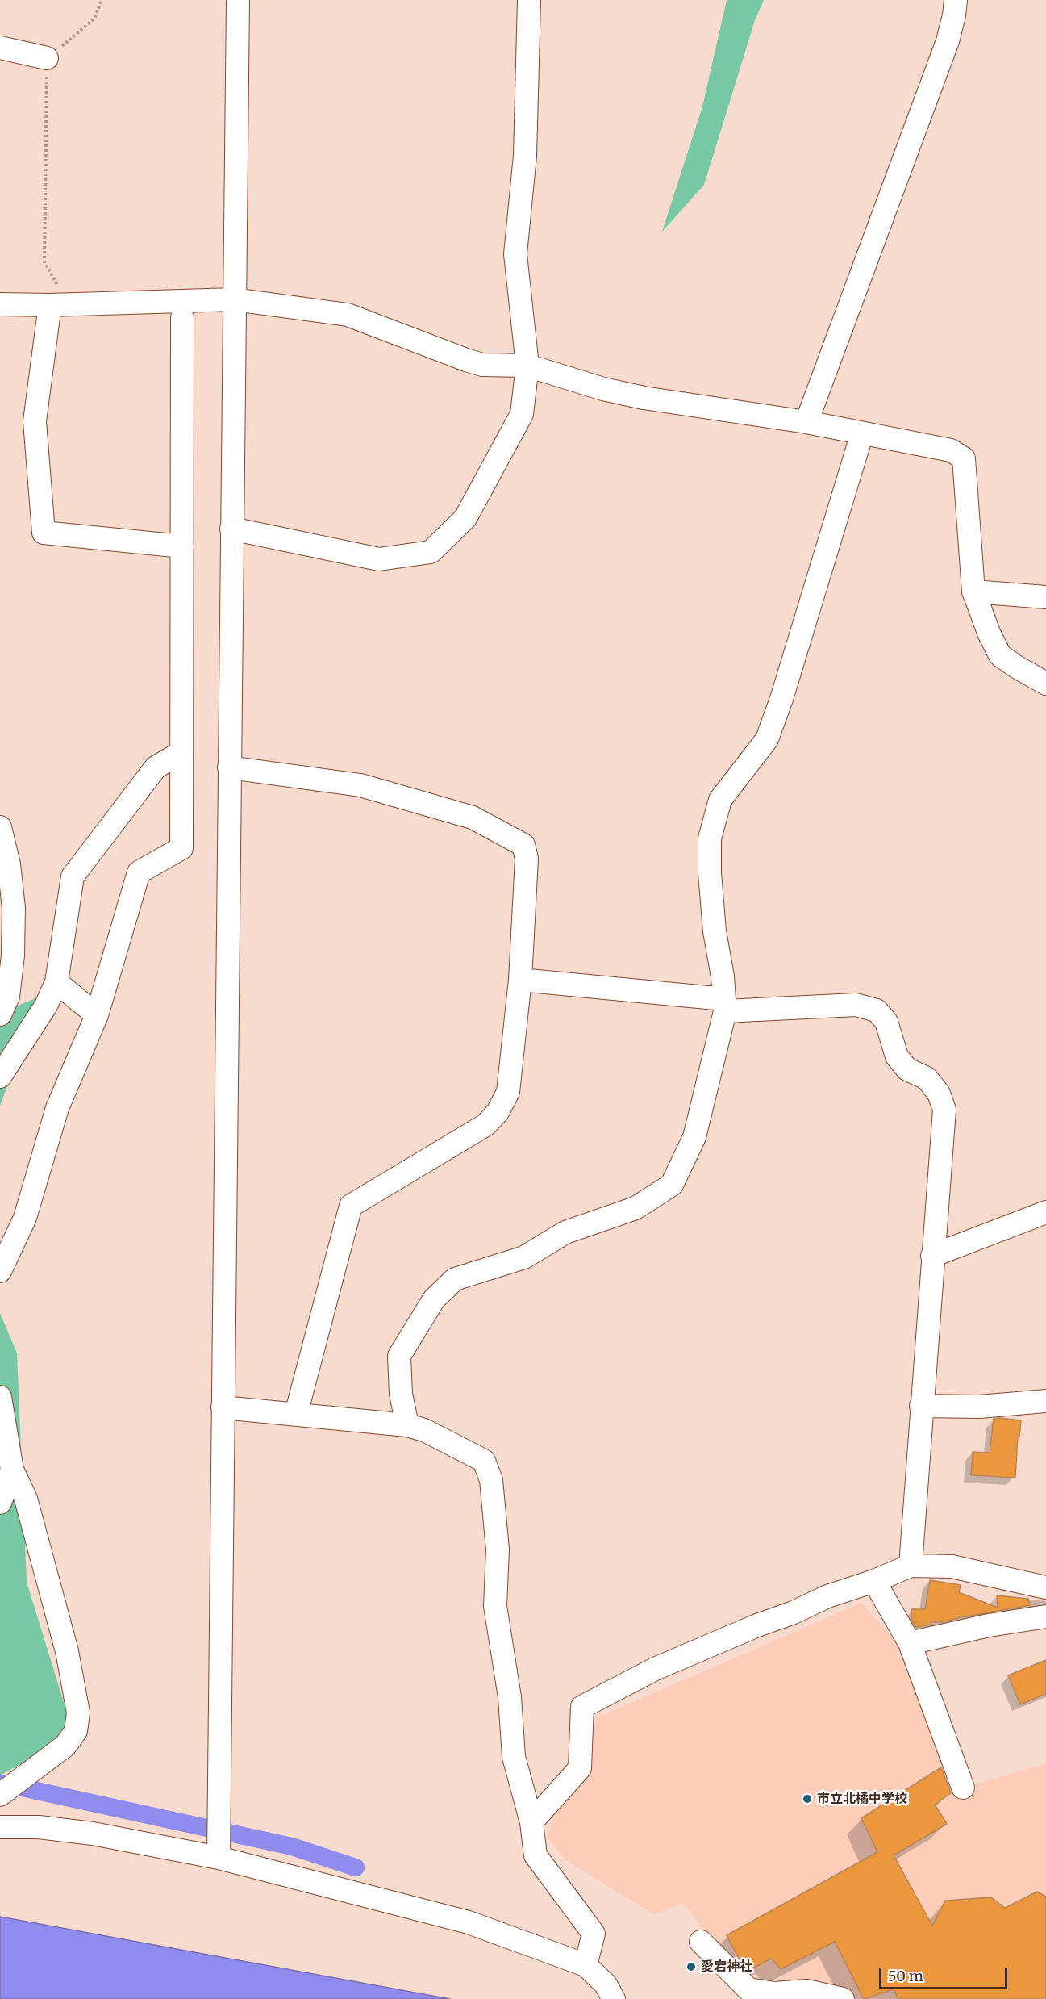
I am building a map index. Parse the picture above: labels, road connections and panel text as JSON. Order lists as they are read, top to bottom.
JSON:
{
  "places": ["市立北橘中学校", "愛宕神社"],
  "scale_bar": "50 m"
}
